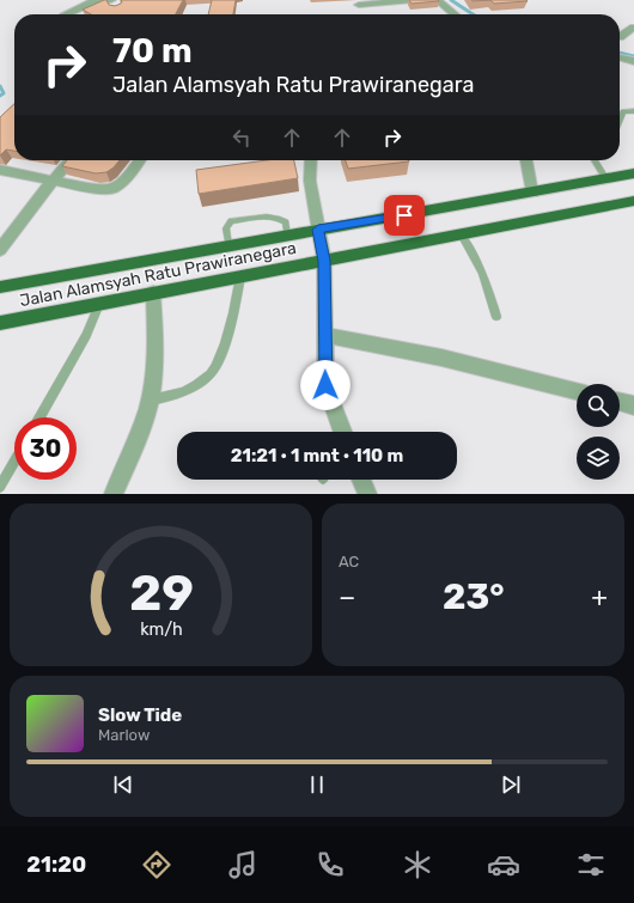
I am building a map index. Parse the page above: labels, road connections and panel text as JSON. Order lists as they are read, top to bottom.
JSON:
{
  "streets": {
    "highway": ["Jalan Alamsyah Ratu Prawiranegara"]
  },
  "page": {
    "turn": ["70 m", "Jalan Alamsyah Ratu Prawiranegara"],
    "limit": "30",
    "trip": "21:21 · 1 mnt · 110 m",
    "tile": "AC",
    "heat": ["−", "23°", "+"],
    "song": ["Slow Tide", "Marlow"],
    "tabs": "21:20",
    "gauge": ["29", "km/h"]
  }
}
